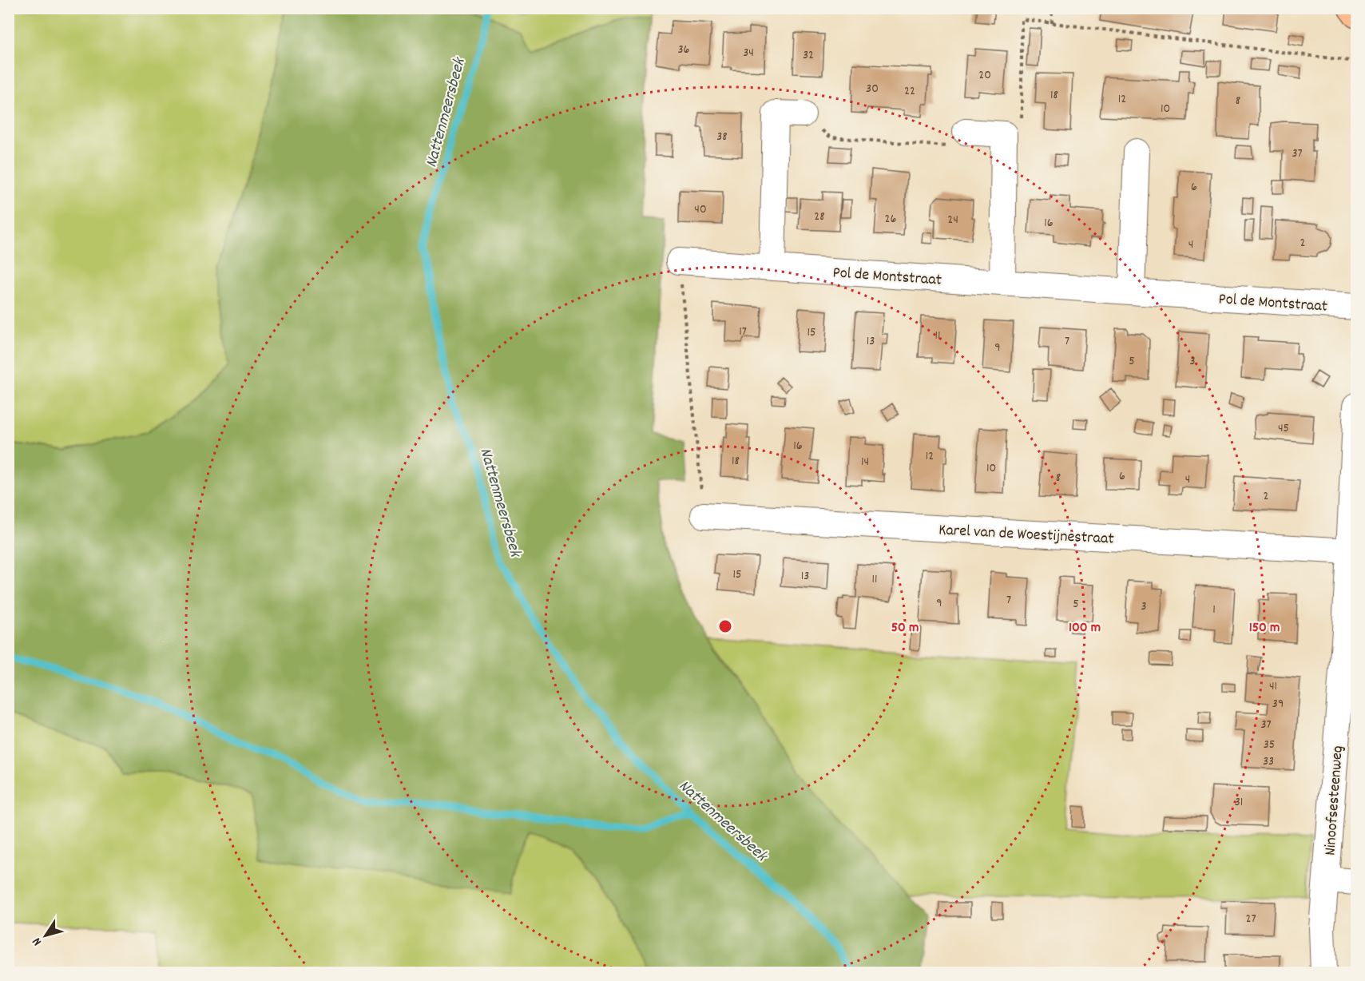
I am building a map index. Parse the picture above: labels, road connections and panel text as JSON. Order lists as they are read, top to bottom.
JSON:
{
  "streets": {
    "street": ["Pol de Montstraat", "Karel van de Woestijnestraat", "Ninoofsesteenweg"]
  },
  "crossings": [
    ["Karel van de Woestijnestraat", "Ninoofsesteenweg"]
  ],
  "water": ["Nattenmeersbeek"],
  "house_numbers": [
    "36",
    "34",
    "32",
    "20",
    "30",
    "22",
    "18",
    "12",
    "8",
    "10",
    "38",
    "37",
    "6",
    "40",
    "28",
    "26",
    "24",
    "16",
    "2",
    "4",
    "17",
    "15",
    "11",
    "13",
    "7",
    "9",
    "5",
    "3",
    "45",
    "16",
    "12",
    "18",
    "14",
    "10",
    "6",
    "8",
    "4",
    "2",
    "15",
    "13",
    "11",
    "7",
    "9",
    "5",
    "3",
    "1",
    "41",
    "39",
    "37",
    "35",
    "33",
    "31",
    "27"
  ],
  "north": "bottom left",
  "rings": ["50 m", "100 m", "150 m"]
}
